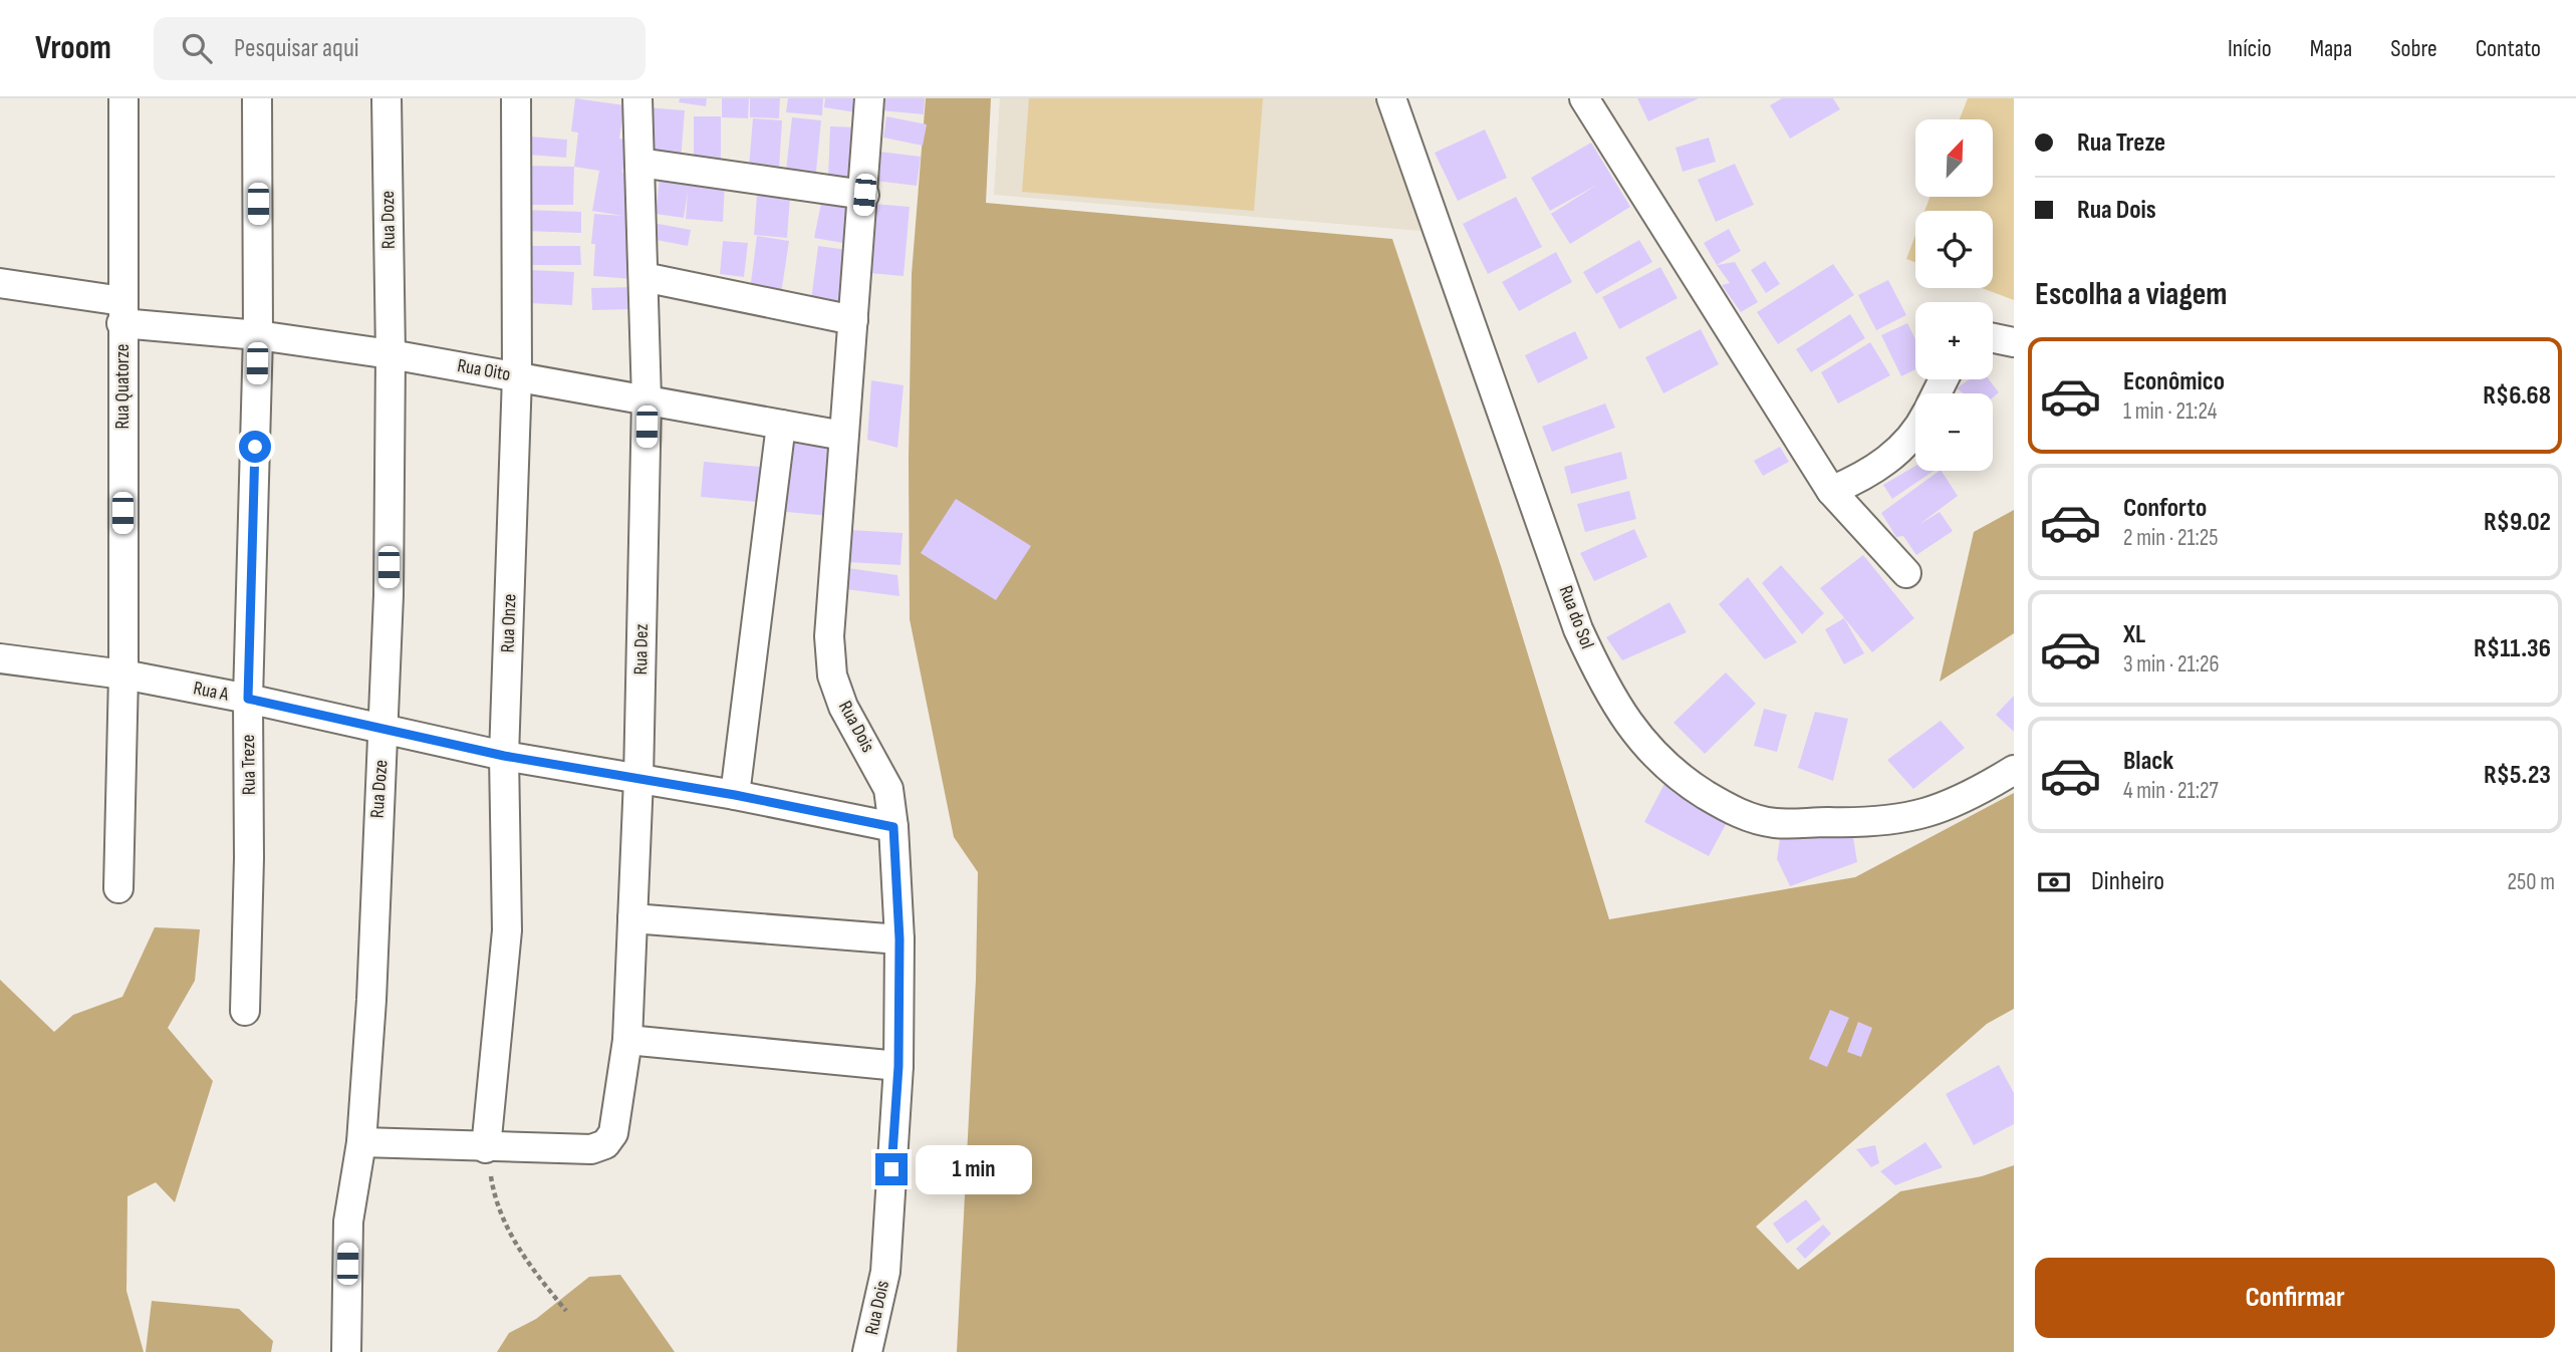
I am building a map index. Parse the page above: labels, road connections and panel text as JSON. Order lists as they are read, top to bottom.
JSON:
{
  "streets": {
    "street": [
      "Rua Doze",
      "Rua Oito",
      "Rua Quatorze",
      "Rua do Sol",
      "Rua Onze",
      "Rua Dez",
      "Rua A",
      "Rua Dois",
      "Rua Treze"
    ]
  },
  "crossings": [
    ["Rua Doze", "Rua Oito"],
    ["Rua Doze", "Rua A"],
    ["Rua Oito", "Rua Quatorze"],
    ["Rua Oito", "Rua Onze"],
    ["Rua Oito", "Rua Dez"],
    ["Rua Oito", "Rua Dois"],
    ["Rua Oito", "Rua Treze"],
    ["Rua Quatorze", "Rua A"],
    ["Rua Onze", "Rua Dez"],
    ["Rua Onze", "Rua A"],
    ["Rua Dez", "Rua A"],
    ["Rua A", "Rua Dois"],
    ["Rua A", "Rua Treze"]
  ],
  "north": "top right",
  "page": {
    "header": "Vroom",
    "search": "Pesquisar aqui",
    "nav": [
      "Início",
      "Mapa",
      "Sobre",
      "Contato"
    ],
    "banner": ["Rua Treze", "Rua Dois"],
    "map_buttons": ["+", "−"],
    "heading": "Escolha a viagem",
    "list": [
      {
        "name": "Econômico",
        "note": "1 min · 21:24",
        "value": "R$6.68"
      },
      {
        "name": "Conforto",
        "note": "2 min · 21:25",
        "value": "R$9.02"
      },
      {
        "name": "XL",
        "note": "3 min · 21:26",
        "value": "R$11.36"
      },
      {
        "name": "Black",
        "note": "4 min · 21:27",
        "value": "R$5.23"
      }
    ],
    "pay": ["Dinheiro", "250 m"],
    "bubble": "1 min",
    "buttons": "Confirmar"
  }
}
